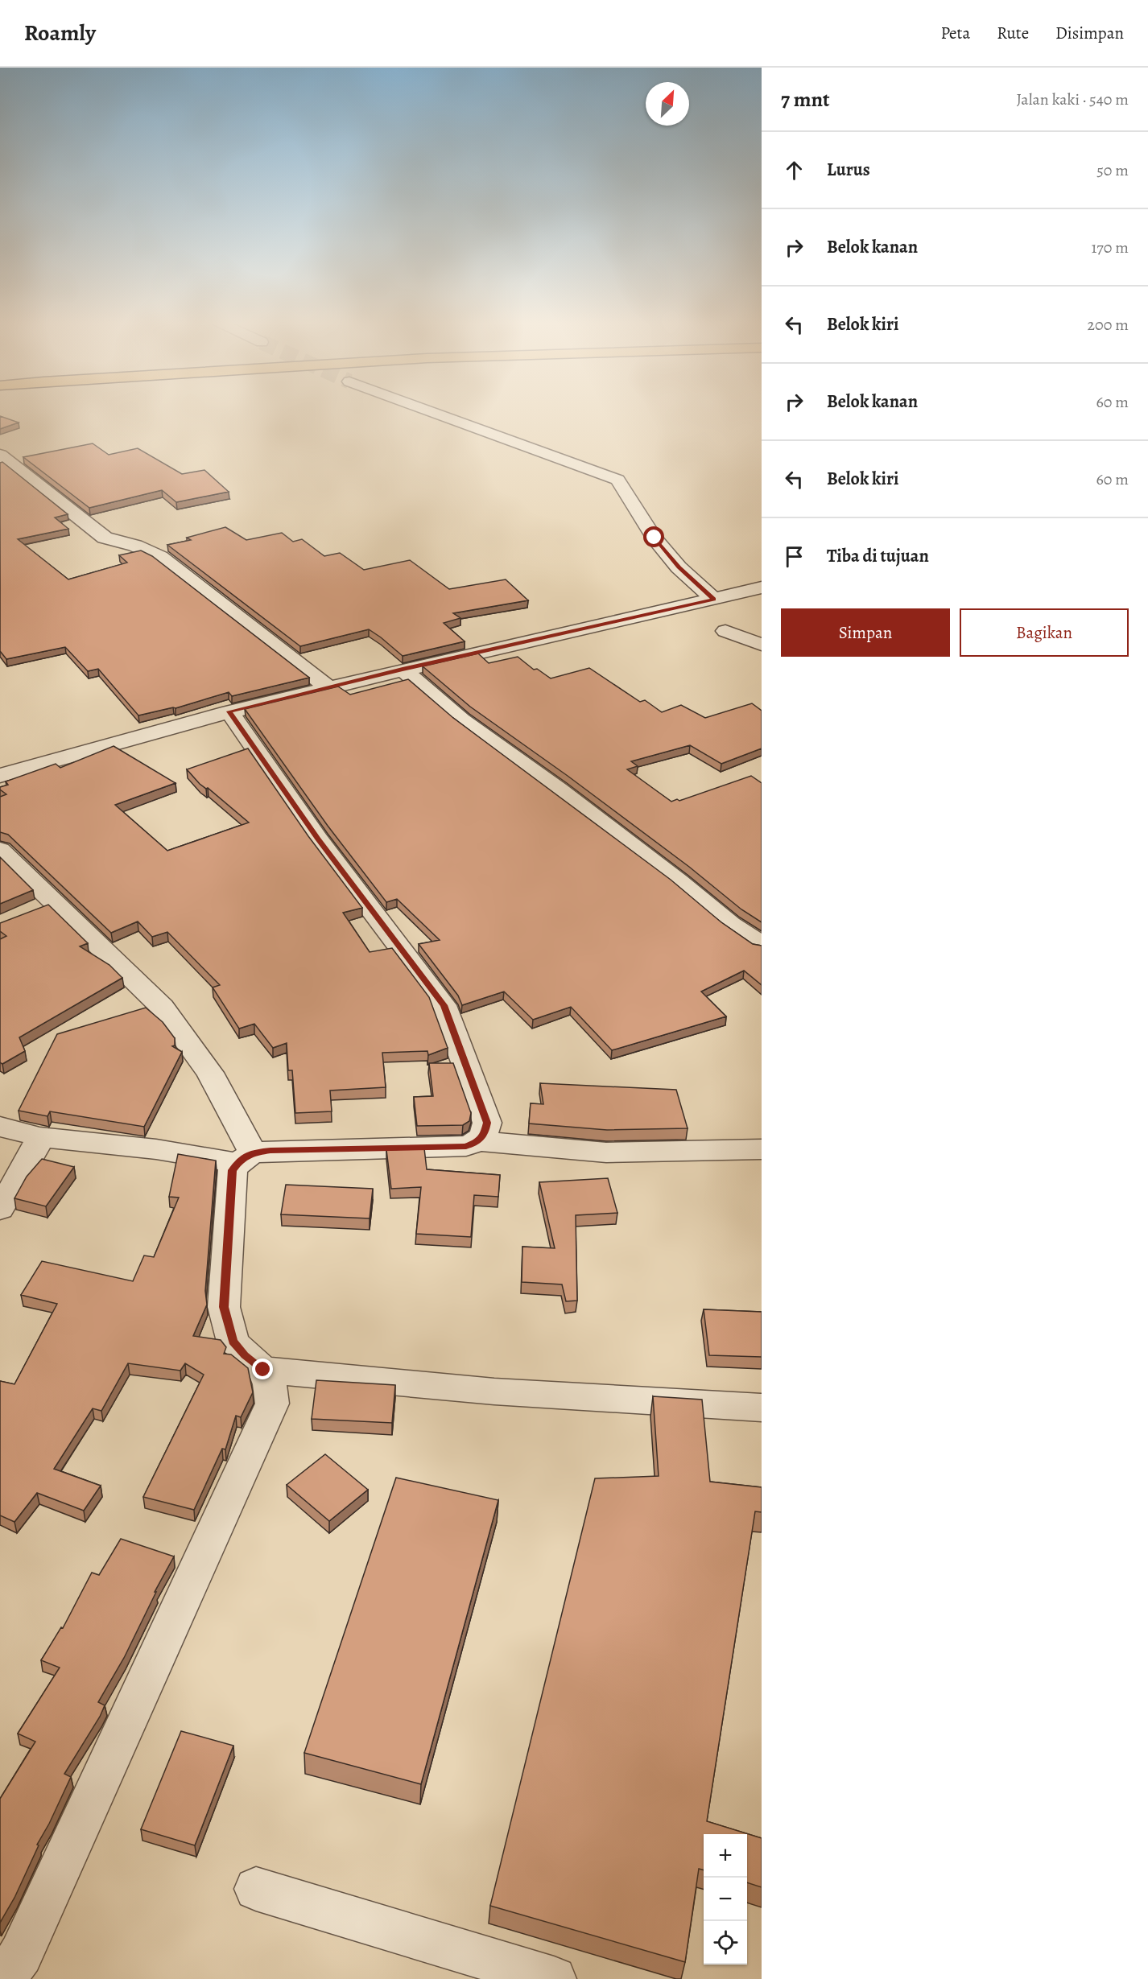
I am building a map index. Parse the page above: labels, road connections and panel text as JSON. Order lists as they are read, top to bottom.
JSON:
{
  "north": "top right",
  "page": {
    "header": "Roamly",
    "nav": ["Peta", "Rute", "Disimpan"],
    "heading": ["7 mnt", "Jalan kaki · 540 m"],
    "list": [
      ["Lurus", "50 m"],
      ["Belok kanan", "170 m"],
      ["Belok kiri", "200 m"],
      ["Belok kanan", "60 m"],
      ["Belok kiri", "60 m"],
      "Tiba di tujuan"
    ],
    "buttons": ["Simpan", "Bagikan"],
    "map_buttons": ["+", "−"]
  }
}
